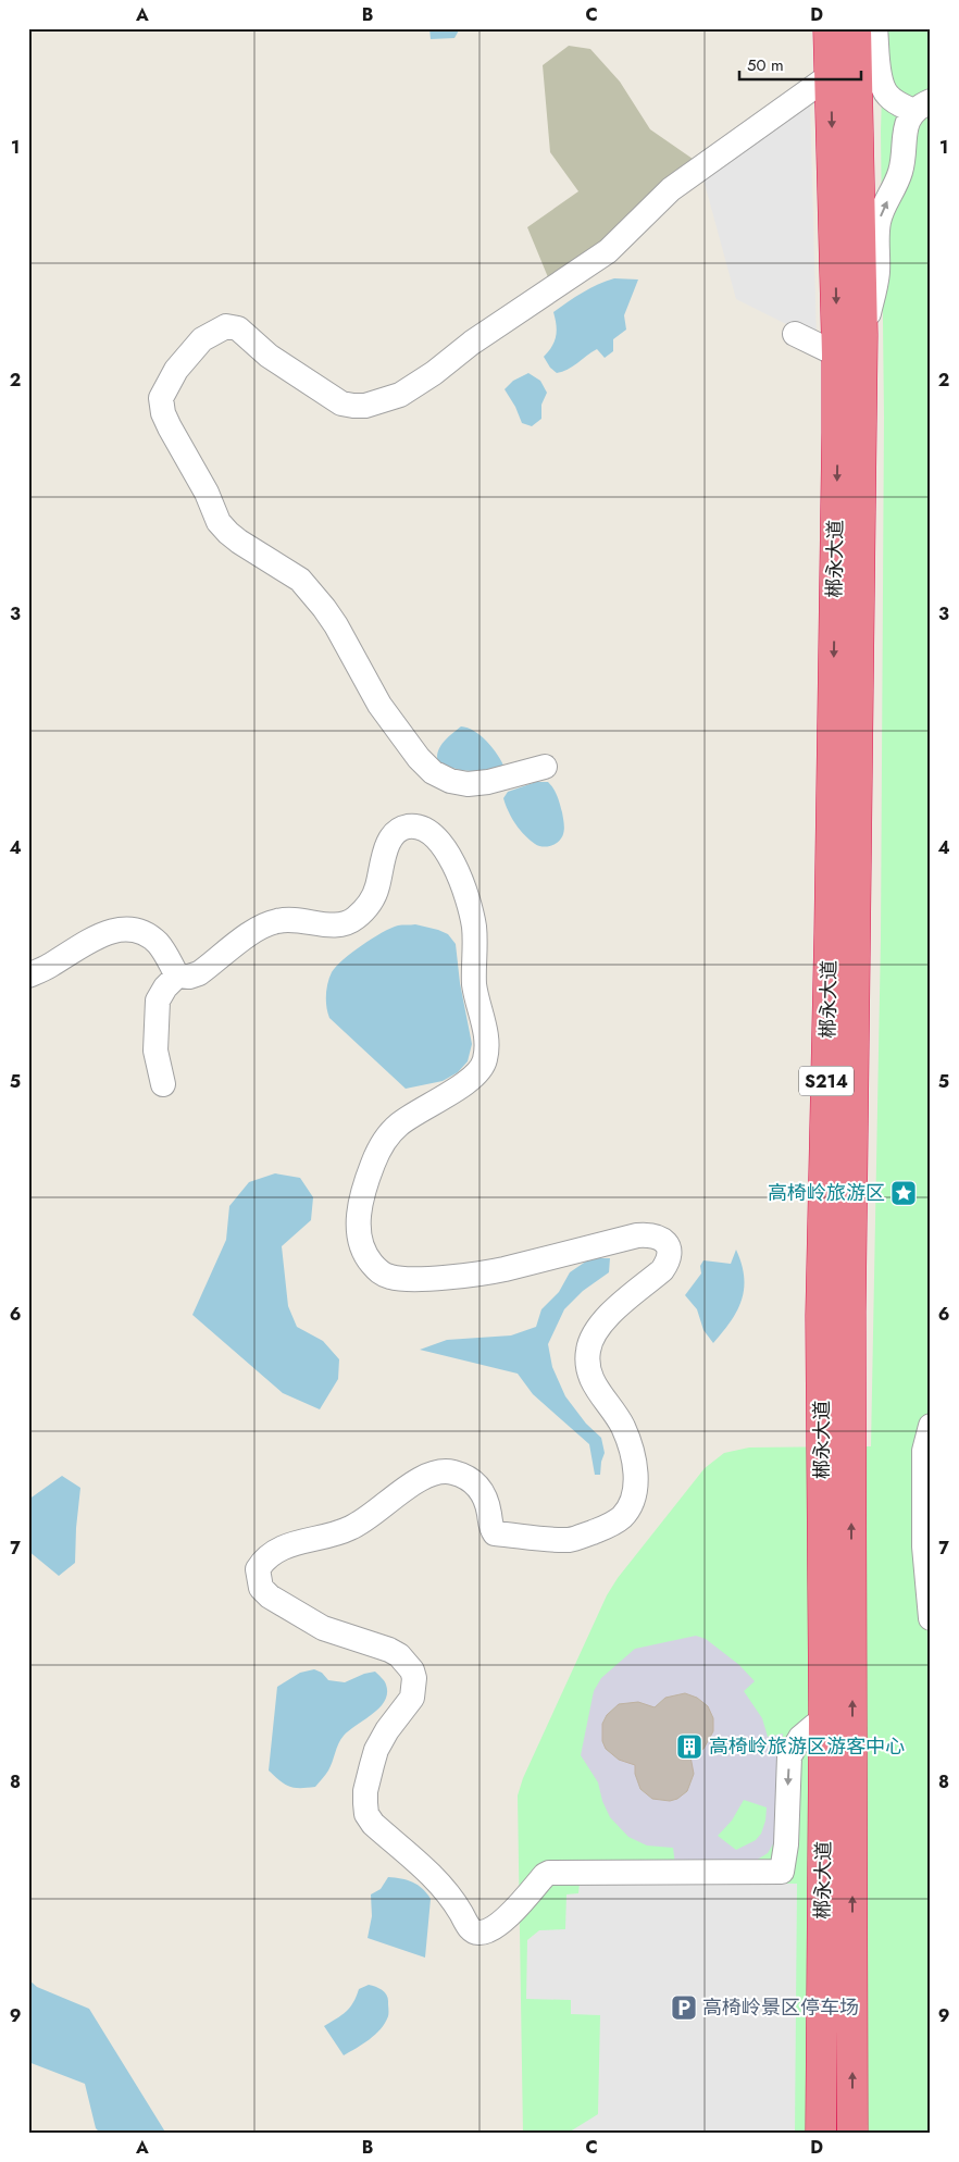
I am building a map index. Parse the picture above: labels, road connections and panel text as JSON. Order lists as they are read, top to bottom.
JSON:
{
  "streets": {
    "highway": ["郴永大道", "S214"]
  },
  "places": {
    "place": ["高椅岭旅游区"],
    "building": ["高椅岭旅游区游客中心"],
    "parking": ["高椅岭景区停车场"]
  },
  "scale_bar": "50 m",
  "grid": {
    "columns": [
      "A",
      "B",
      "C",
      "D"
    ],
    "rows": [
      "1",
      "2",
      "3",
      "4",
      "5",
      "6",
      "7",
      "8",
      "9"
    ]
  }
}
